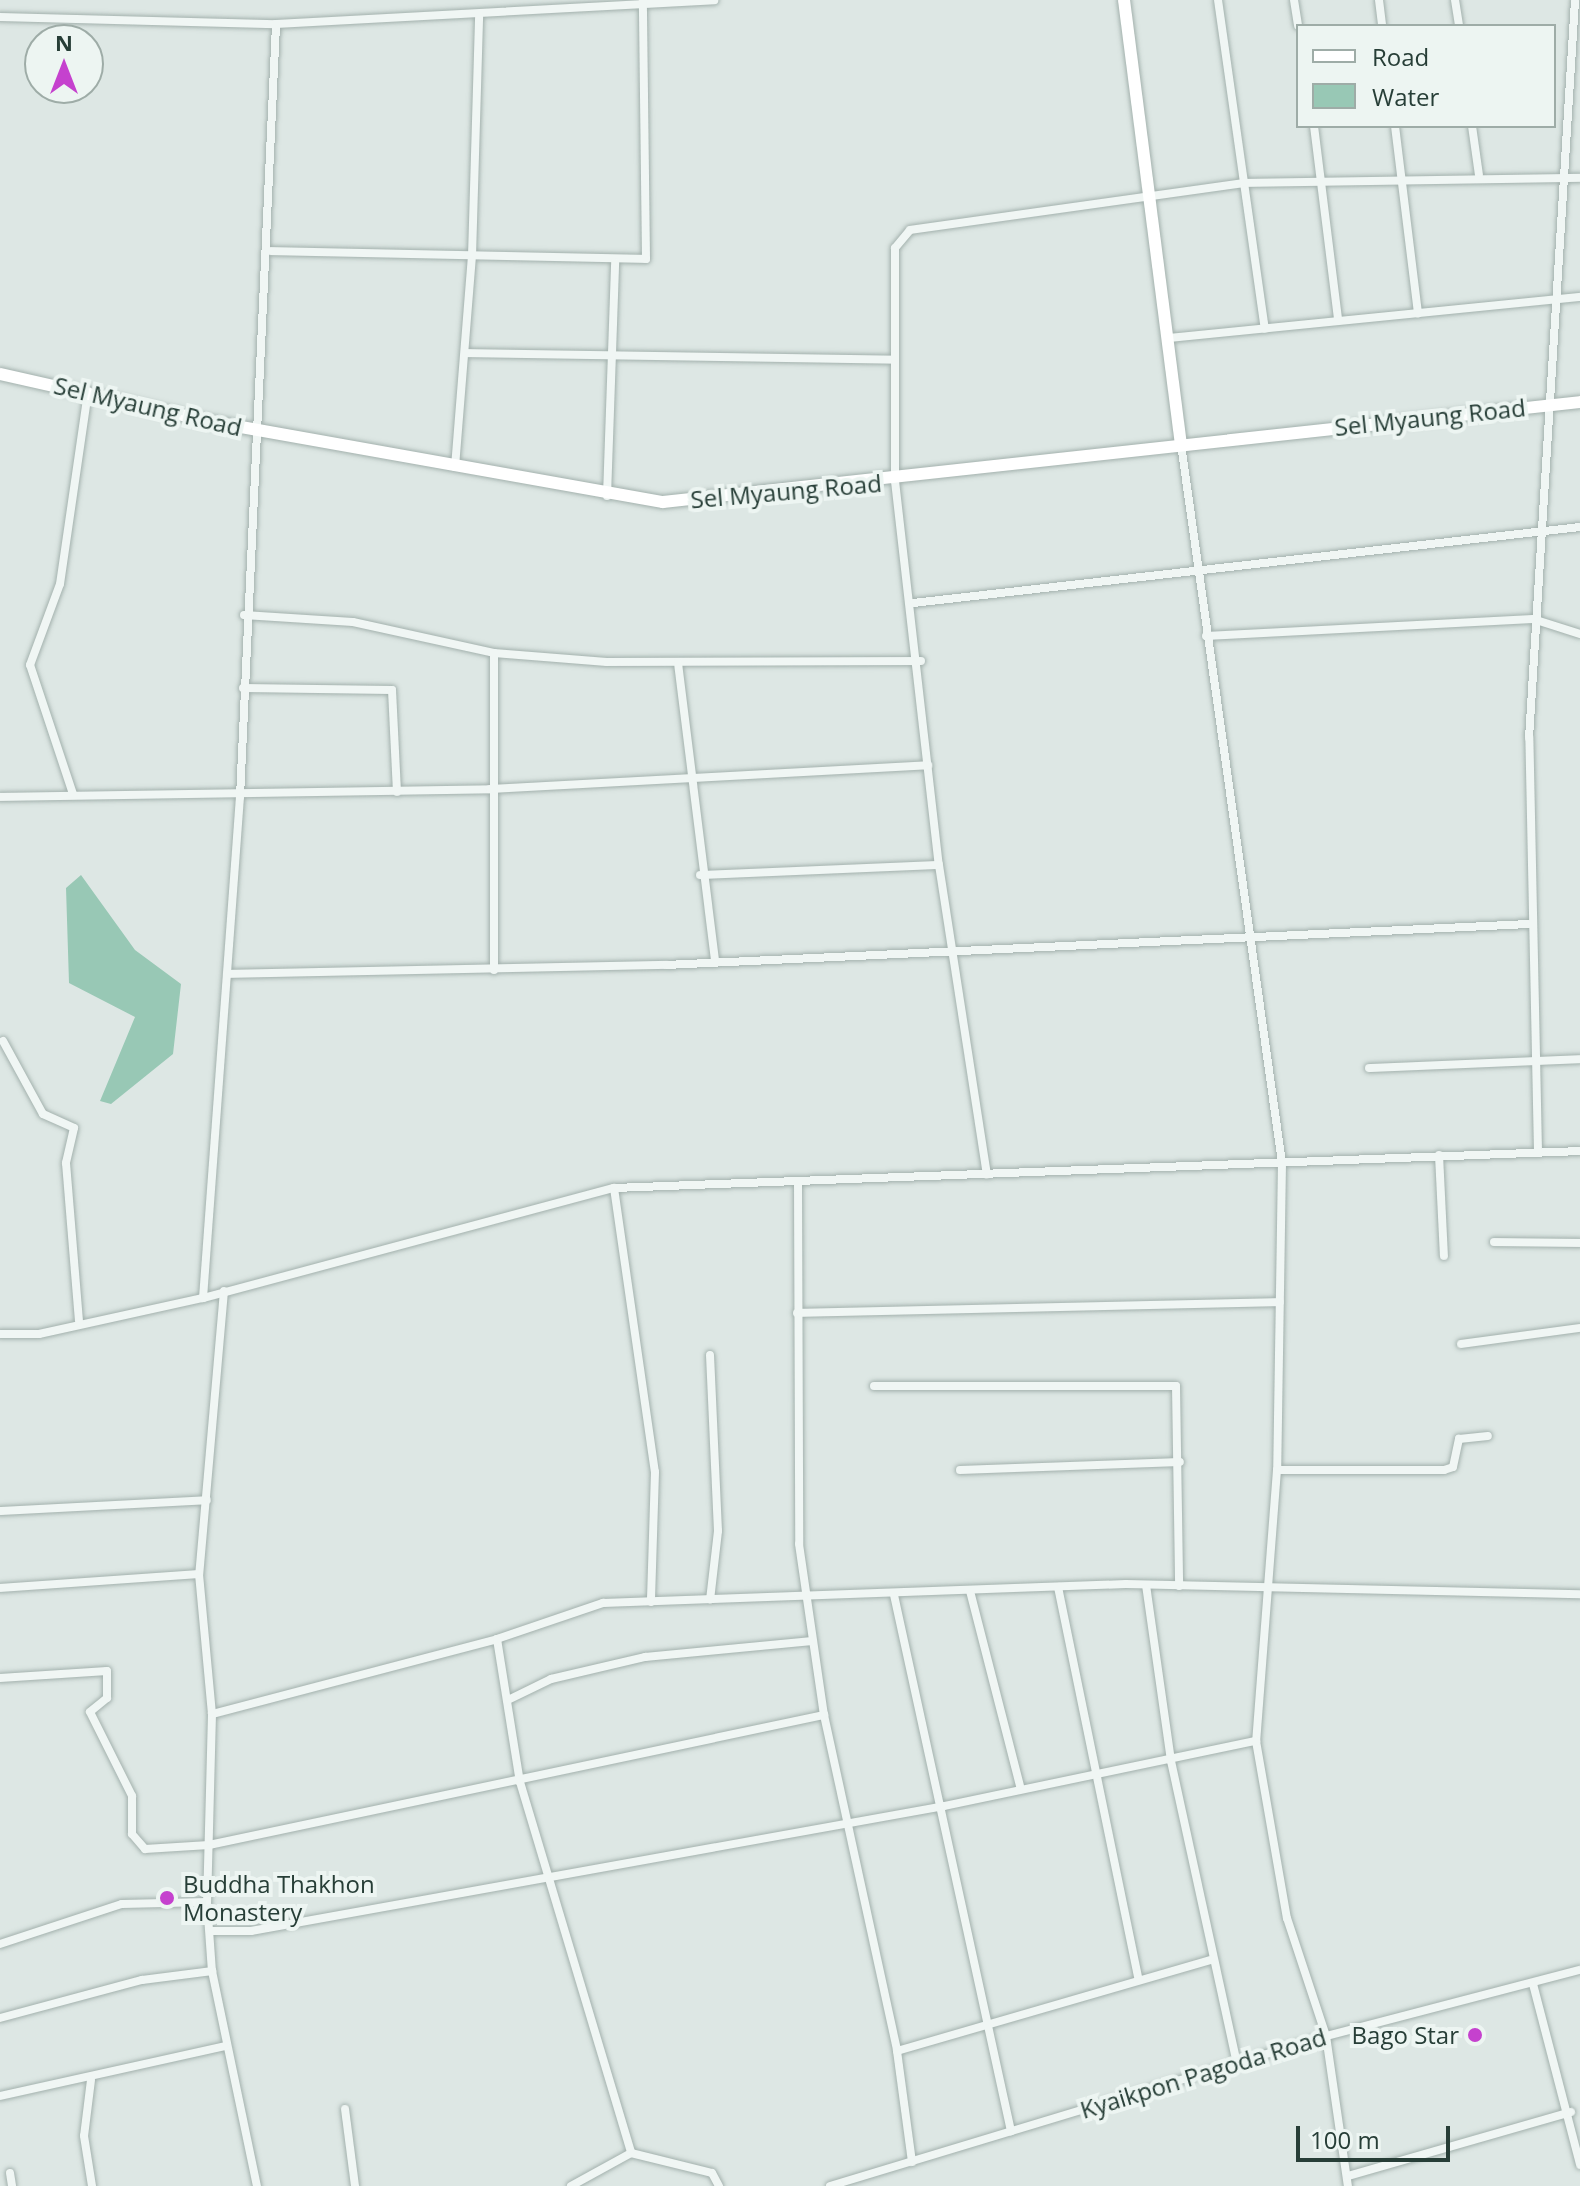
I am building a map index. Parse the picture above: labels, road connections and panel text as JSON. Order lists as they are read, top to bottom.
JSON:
{
  "streets": {
    "main road": ["Sel Myaung Road"],
    "street": ["Kyaikpon Pagoda Road"]
  },
  "places": ["Buddha Thakhon Monastery", "Bago Star"],
  "legend": ["Road", "Water"],
  "scale_bar": "100 m",
  "north": "top"
}
